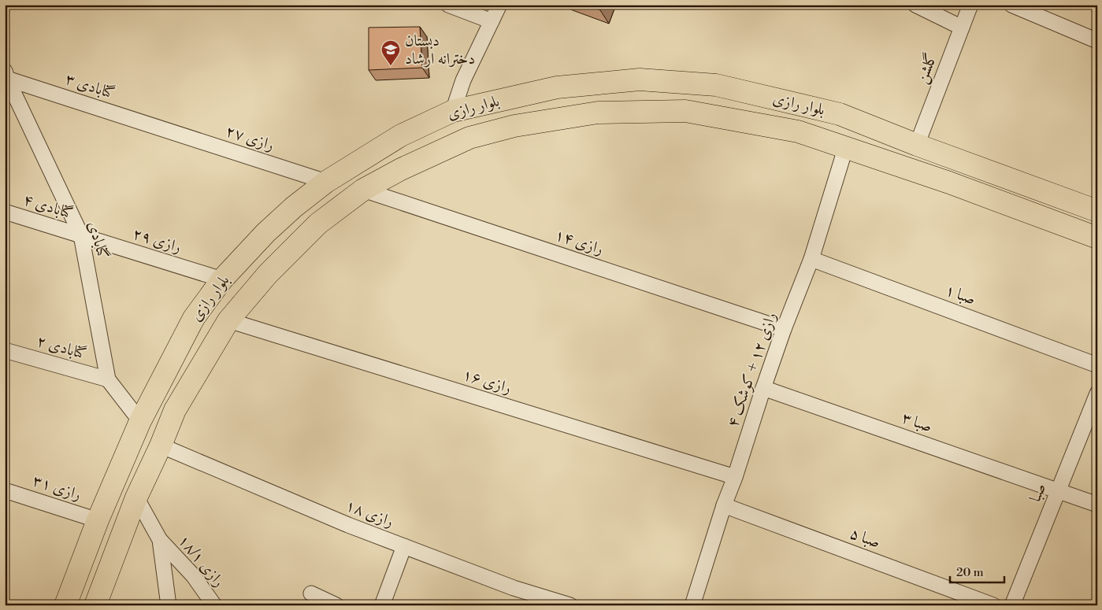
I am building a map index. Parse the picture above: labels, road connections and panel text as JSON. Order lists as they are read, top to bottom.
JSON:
{
  "streets": {
    "main road": ["بلوار رازی"],
    "street": [
      "گلشن",
      "گنابادی ۳",
      "رازی ۲۷",
      "گنابادی ۴",
      "گنابادی",
      "رازی ۲۹",
      "رازی ۱۴",
      "صبا ۱",
      "گنابادی ۲",
      "رازی ۱۲ + کوشک ۴",
      "رازی ۱۶",
      "صبا ۳",
      "رازی ۳۱",
      "صبا",
      "رازی ۱۸",
      "صبا ۵",
      "رازی ۱۸/۱"
    ]
  },
  "crossings": [
    ["گلشن", "بلوار رازی"],
    ["گنابادی ۳", "رازی ۲۷"],
    ["گنابادی ۳", "گنابادی"],
    ["بلوار رازی", "رازی ۲۷"],
    ["بلوار رازی", "گنابادی"],
    ["بلوار رازی", "رازی ۲۹"],
    ["بلوار رازی", "رازی ۱۴"],
    ["بلوار رازی", "رازی ۱۲ + کوشک ۴"],
    ["بلوار رازی", "رازی ۱۶"],
    ["بلوار رازی", "رازی ۳۱"],
    ["بلوار رازی", "رازی ۱۸"],
    ["گنابادی ۴", "گنابادی"],
    ["گنابادی ۴", "رازی ۲۹"],
    ["گنابادی", "رازی ۲۹"],
    ["گنابادی", "گنابادی ۲"],
    ["رازی ۱۴", "رازی ۱۲ + کوشک ۴"],
    ["صبا ۱", "رازی ۱۲ + کوشک ۴"],
    ["رازی ۱۲ + کوشک ۴", "رازی ۱۶"],
    ["رازی ۱۲ + کوشک ۴", "صبا ۳"],
    ["رازی ۱۲ + کوشک ۴", "صبا ۵"],
    ["صبا ۳", "صبا"]
  ],
  "places": {
    "school or university": ["دبستان دخترانه ارشاد"]
  },
  "scale_bar": "20 m"
}
